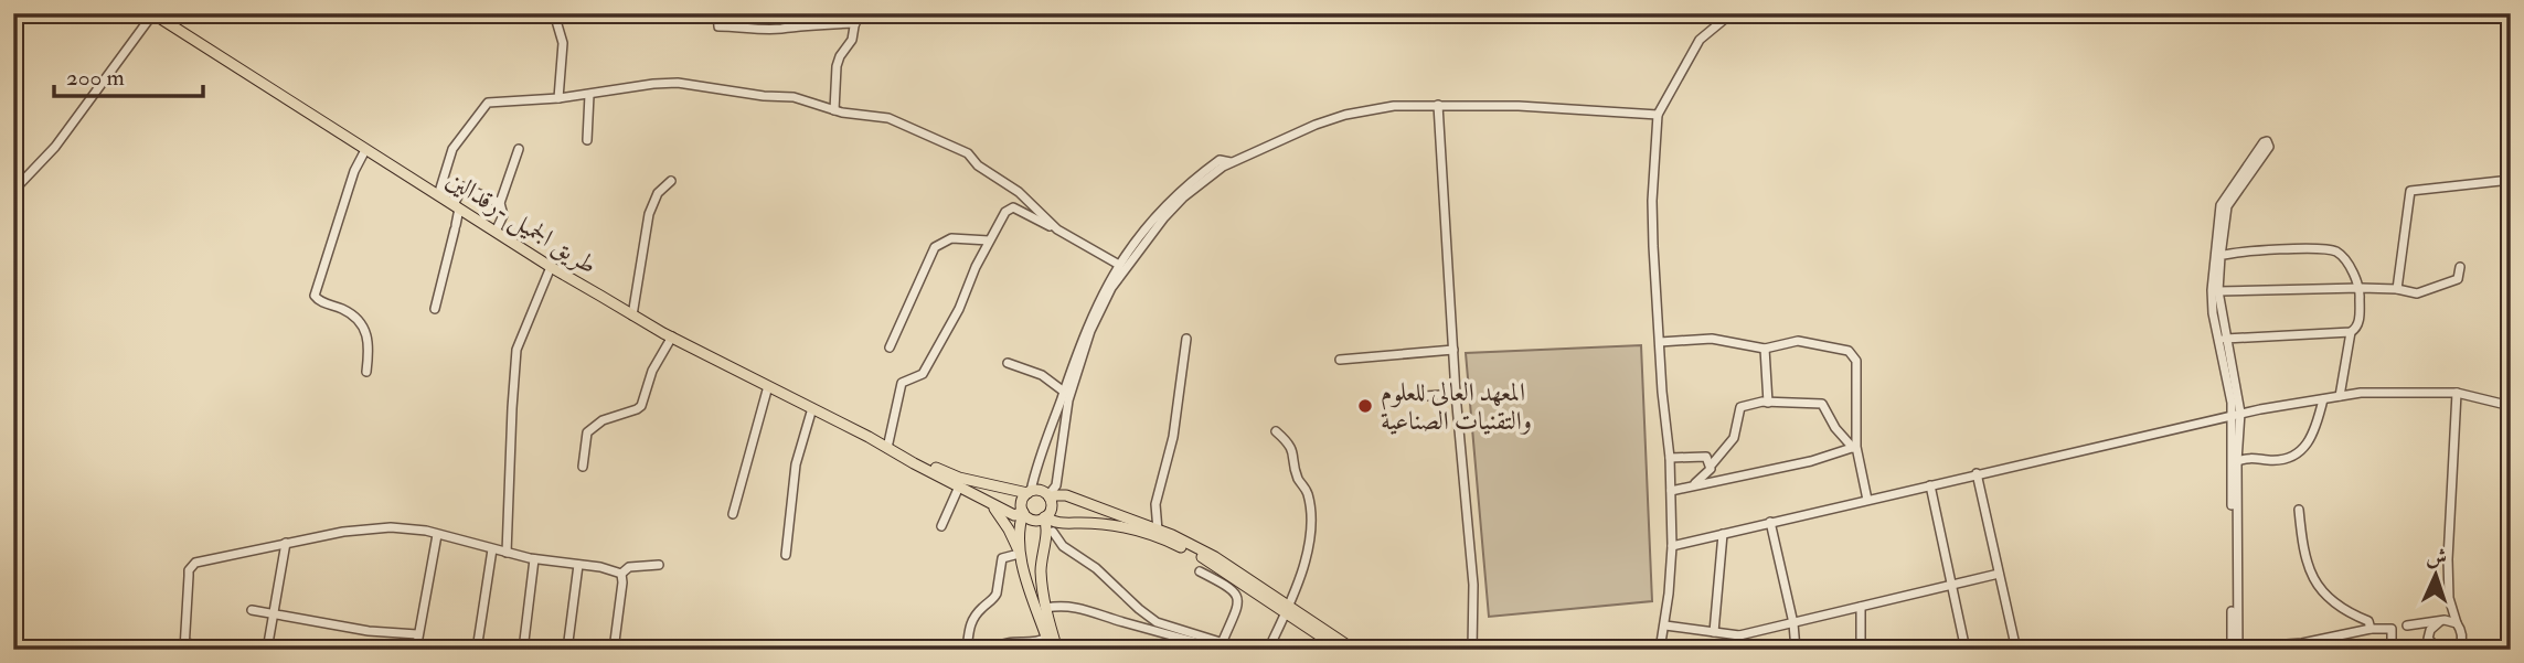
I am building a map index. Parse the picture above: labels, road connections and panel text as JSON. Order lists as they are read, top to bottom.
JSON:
{
  "streets": {
    "main road": ["طريق الجميل -رقدالين"]
  },
  "places": ["المعهد العالي للعلوم والتقنيات الصناعية"],
  "scale_bar": "200 m",
  "north": "top"
}
